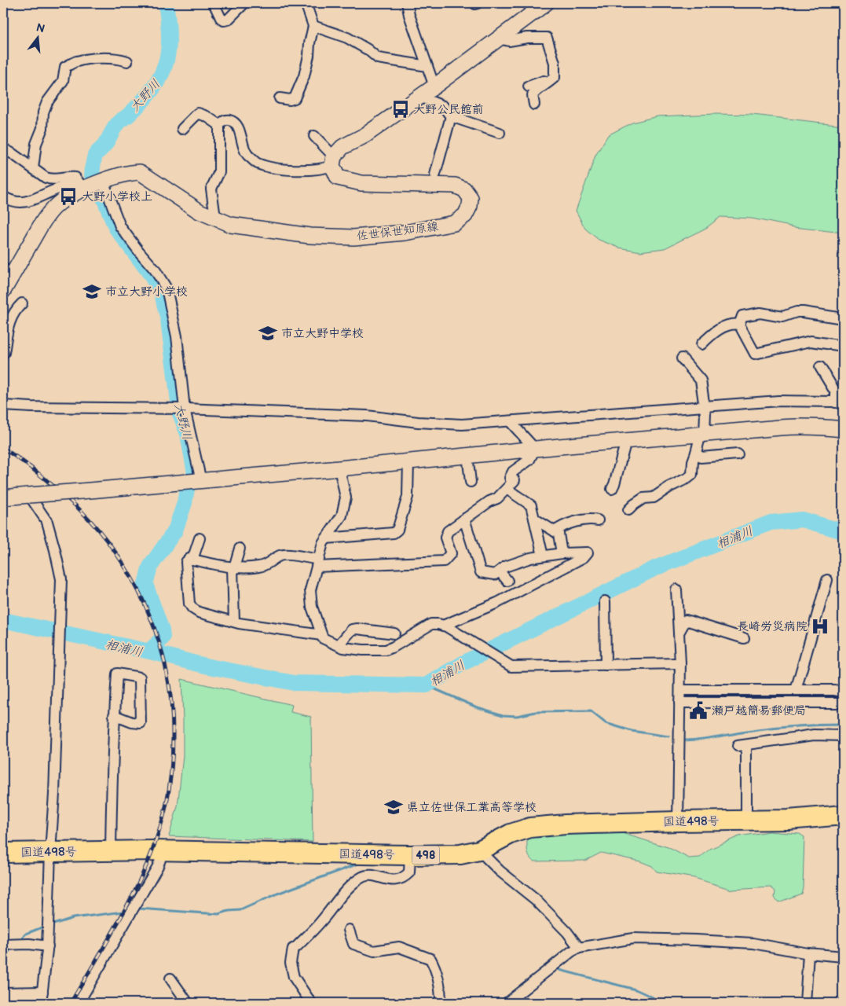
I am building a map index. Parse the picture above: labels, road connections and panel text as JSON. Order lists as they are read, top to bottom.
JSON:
{
  "streets": {
    "highway": ["国道498号", "498"],
    "main road": ["佐世保世知原線"]
  },
  "water": ["大野川", "相浦川"],
  "places": {
    "bus stop": ["大野公民館前", "大野小学校上"],
    "school or university": ["市立大野小学校", "市立大野中学校", "県立佐世保工業高等学校"],
    "hospital": ["長崎労災病院"],
    "public building": ["瀬戸越簡易郵便局"]
  },
  "north": "top"
}
